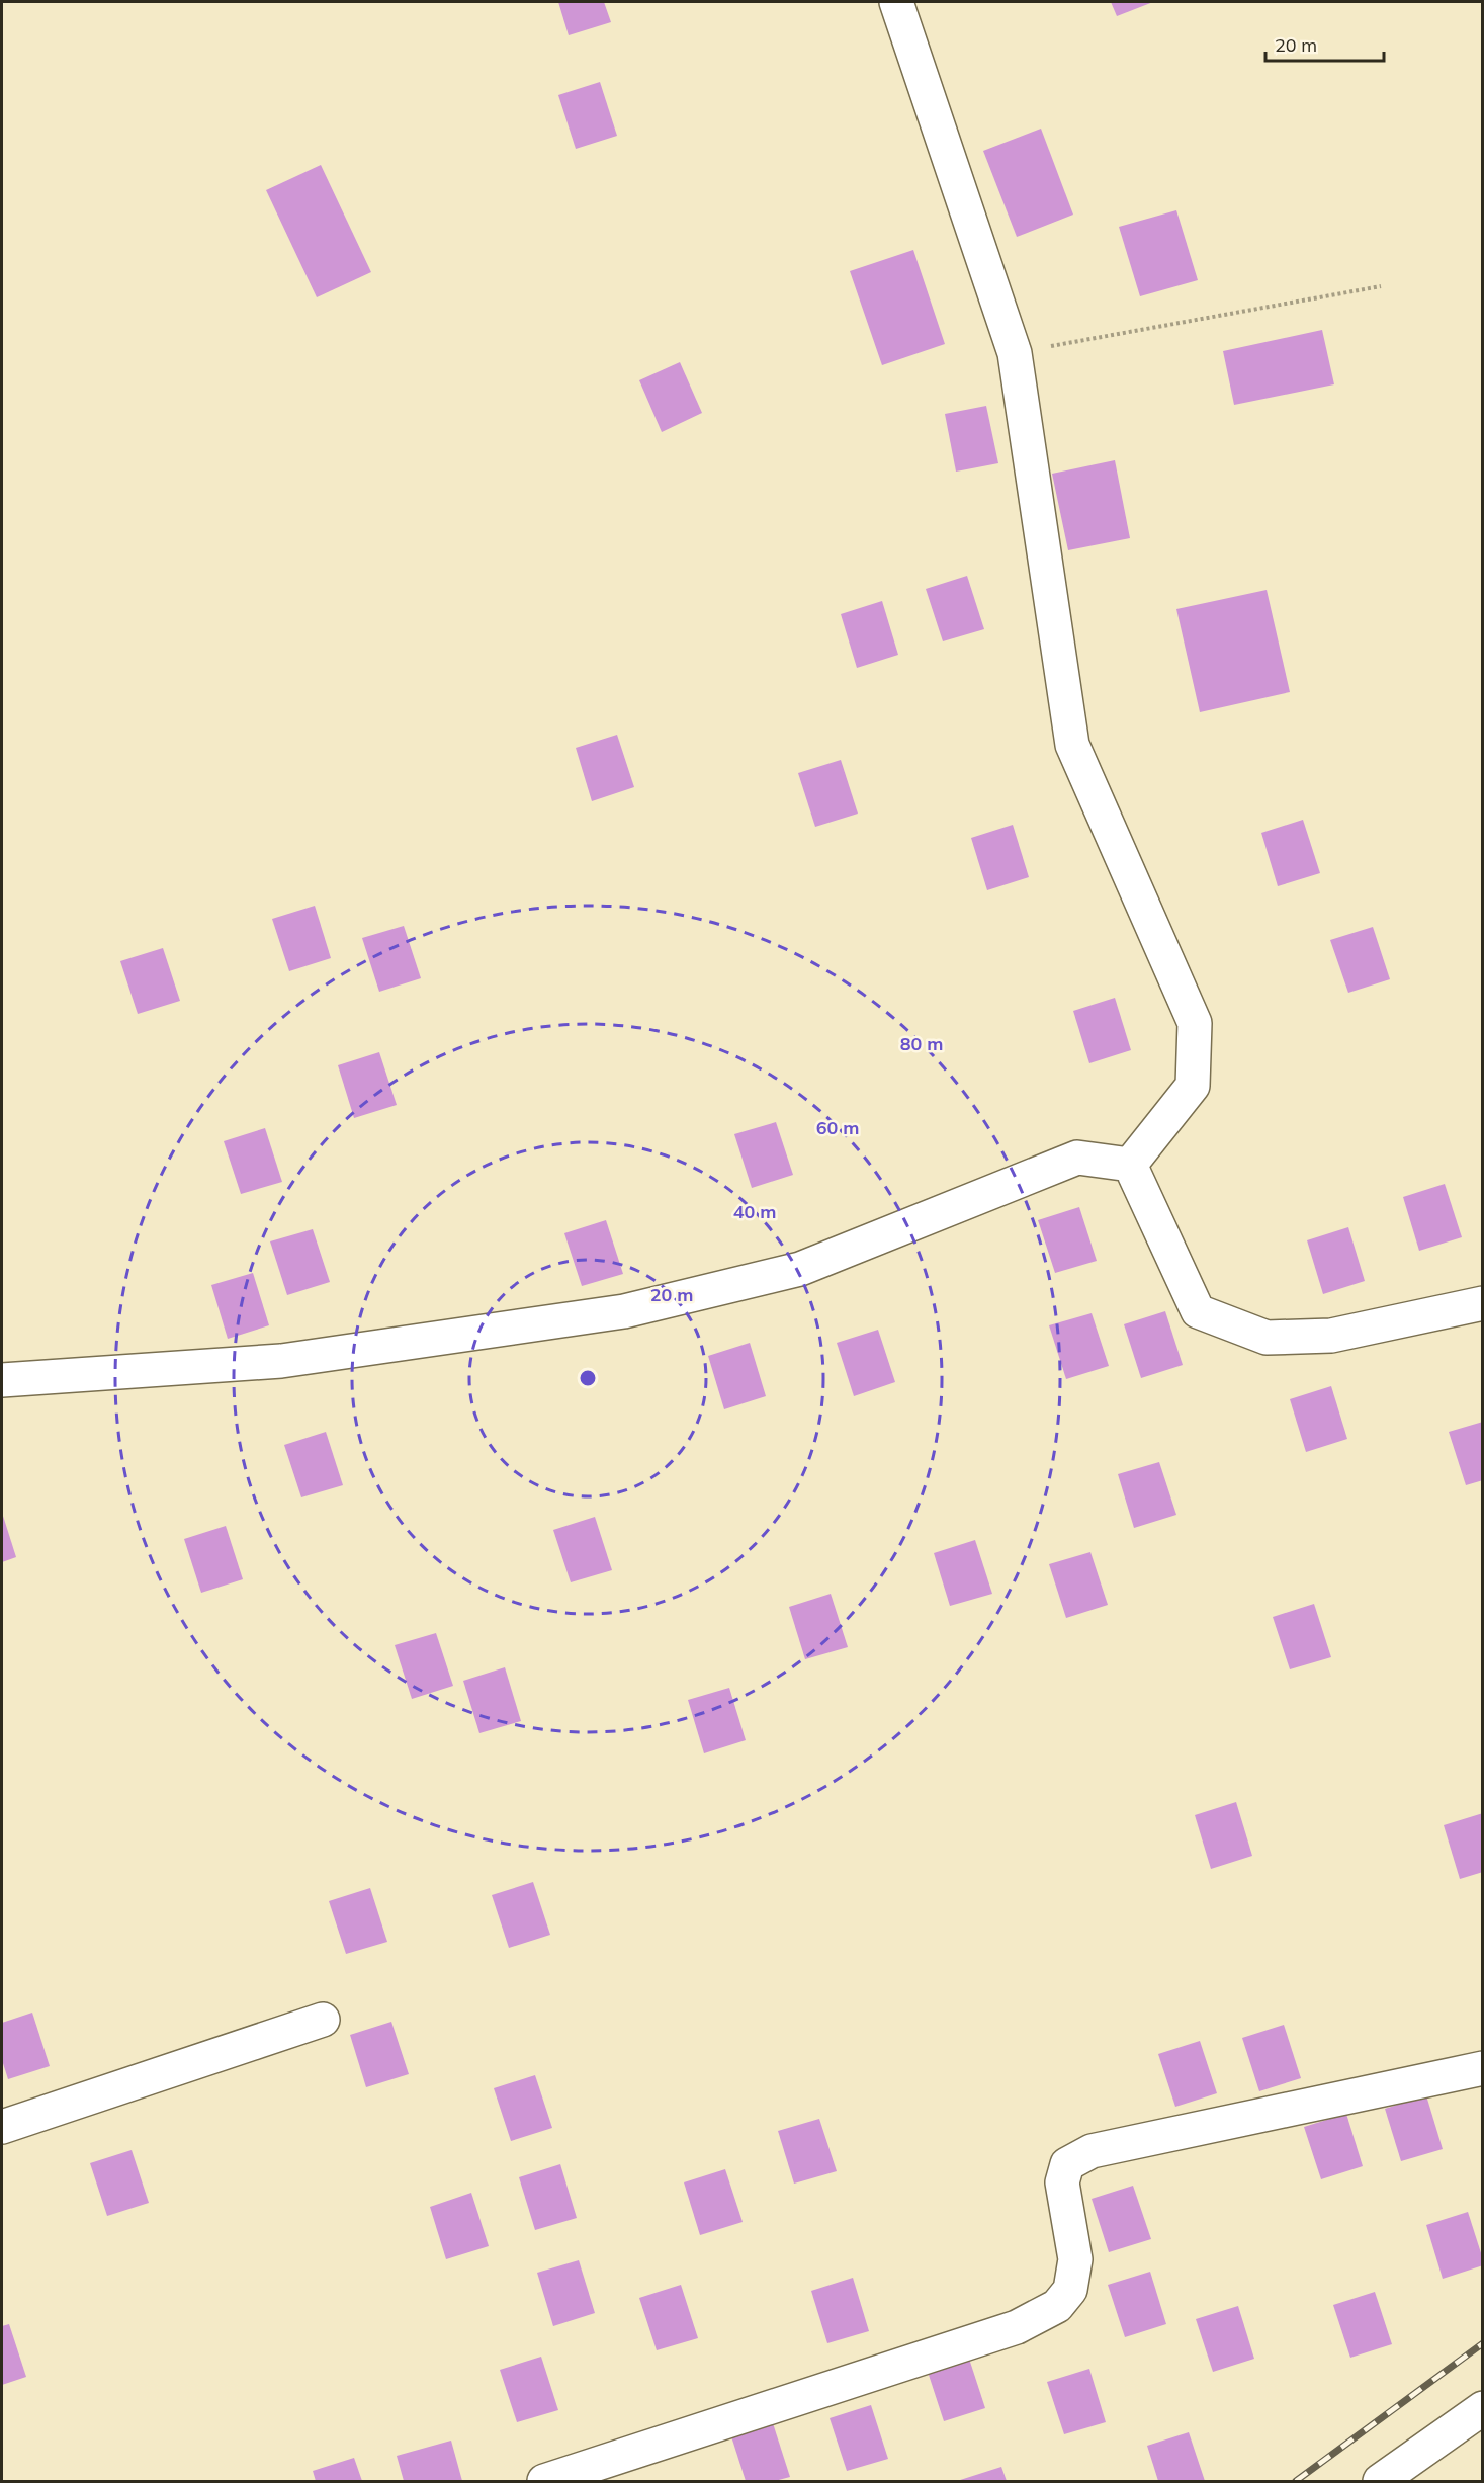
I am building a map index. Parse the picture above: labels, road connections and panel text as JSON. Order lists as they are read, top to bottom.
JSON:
{
  "scale_bar": "20 m",
  "rings": [
    "80 m",
    "60 m",
    "40 m",
    "20 m"
  ]
}
